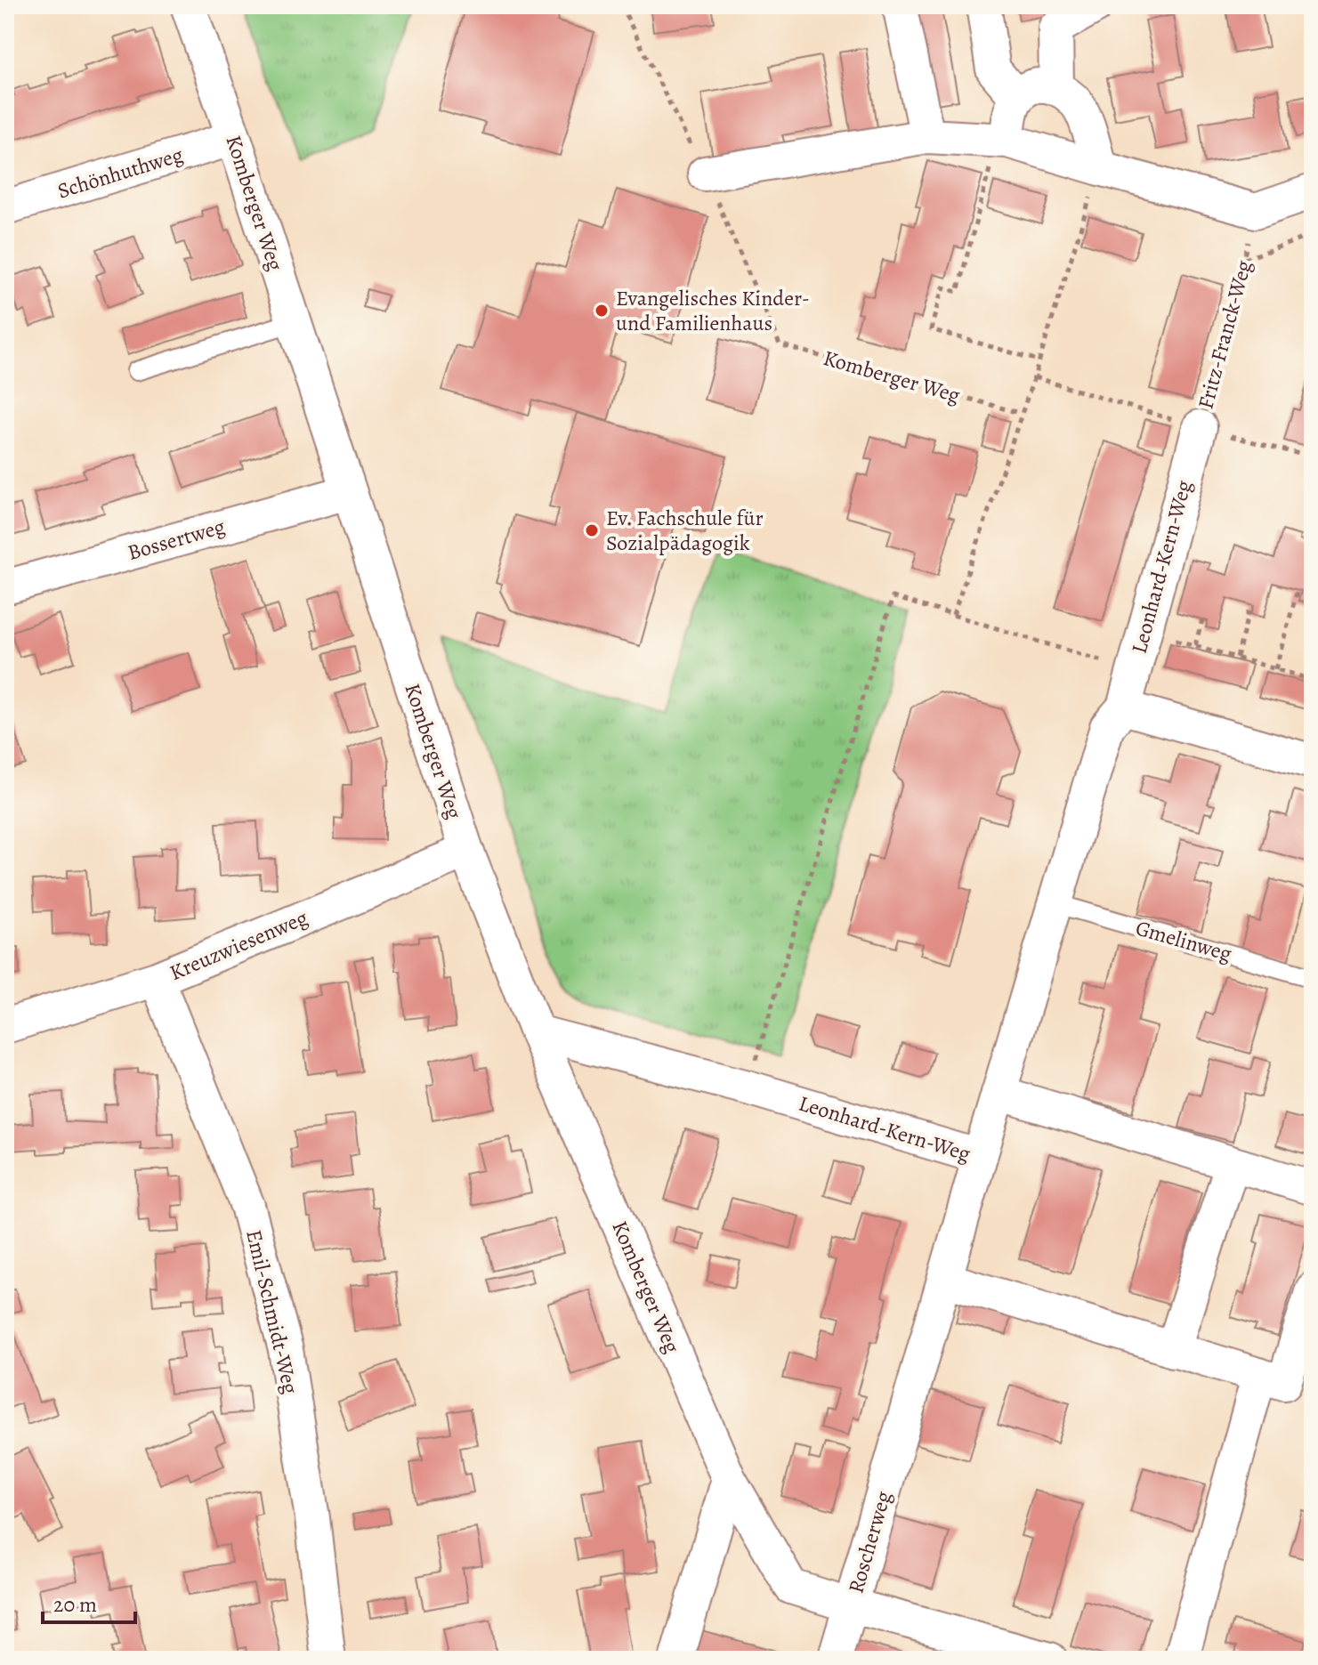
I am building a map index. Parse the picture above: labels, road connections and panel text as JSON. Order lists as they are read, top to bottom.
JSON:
{
  "streets": {
    "street": [
      "Schönhuthweg",
      "Komberger Weg",
      "Bossertweg",
      "Leonhard-Kern-Weg",
      "Kreuzwiesenweg",
      "Emil-Schmidt-Weg",
      "Roscherweg"
    ],
    "lane": ["Gmelinweg"],
    "path": ["Fritz-Franck-Weg"]
  },
  "crossings": [
    ["Schönhuthweg", "Komberger Weg"],
    ["Komberger Weg", "Bossertweg"],
    ["Komberger Weg", "Leonhard-Kern-Weg"],
    ["Komberger Weg", "Kreuzwiesenweg"],
    ["Komberger Weg", "Roscherweg"],
    ["Fritz-Franck-Weg", "Leonhard-Kern-Weg"],
    ["Leonhard-Kern-Weg", "Gmelinweg"],
    ["Leonhard-Kern-Weg", "Roscherweg"],
    ["Kreuzwiesenweg", "Emil-Schmidt-Weg"]
  ],
  "places": ["Evangelisches Kinder- und Familienhaus", "Ev. Fachschule für Sozialpädagogik"],
  "scale_bar": "20 m"
}
